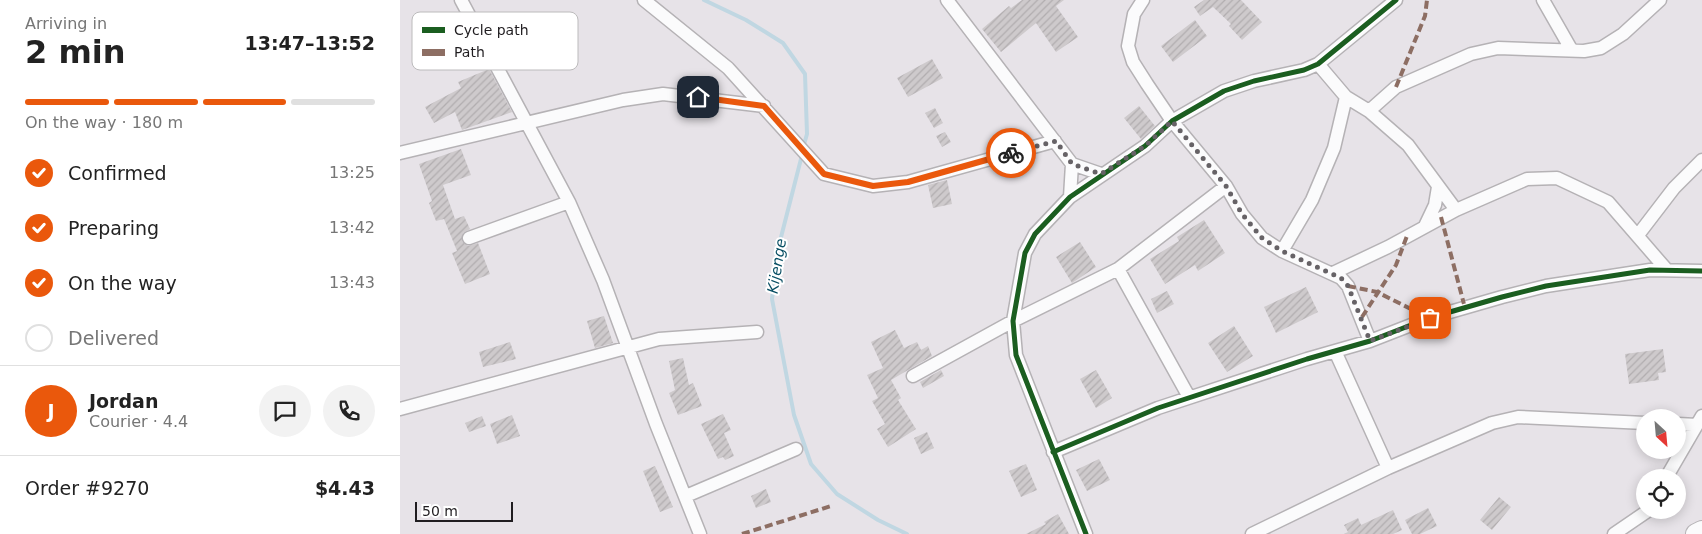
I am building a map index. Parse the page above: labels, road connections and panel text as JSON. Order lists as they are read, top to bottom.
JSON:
{
  "water": ["Kijenge"],
  "legend": ["Cycle path", "Path"],
  "scale_bar": "50 m",
  "north": "bottom right",
  "page": {
    "heading": ["2 min", "Arriving in", "13:47–13:52"],
    "panel": [
      "Jordan",
      "Courier · 4.4",
      "Order #9270",
      "$4.43"
    ],
    "bar": "On the way · 180 m",
    "list": [
      ["Confirmed", "13:25"],
      ["Preparing", "13:42"],
      ["On the way", "13:43"],
      "Delivered"
    ],
    "round": "J",
    "scale": "50 m"
  }
}
